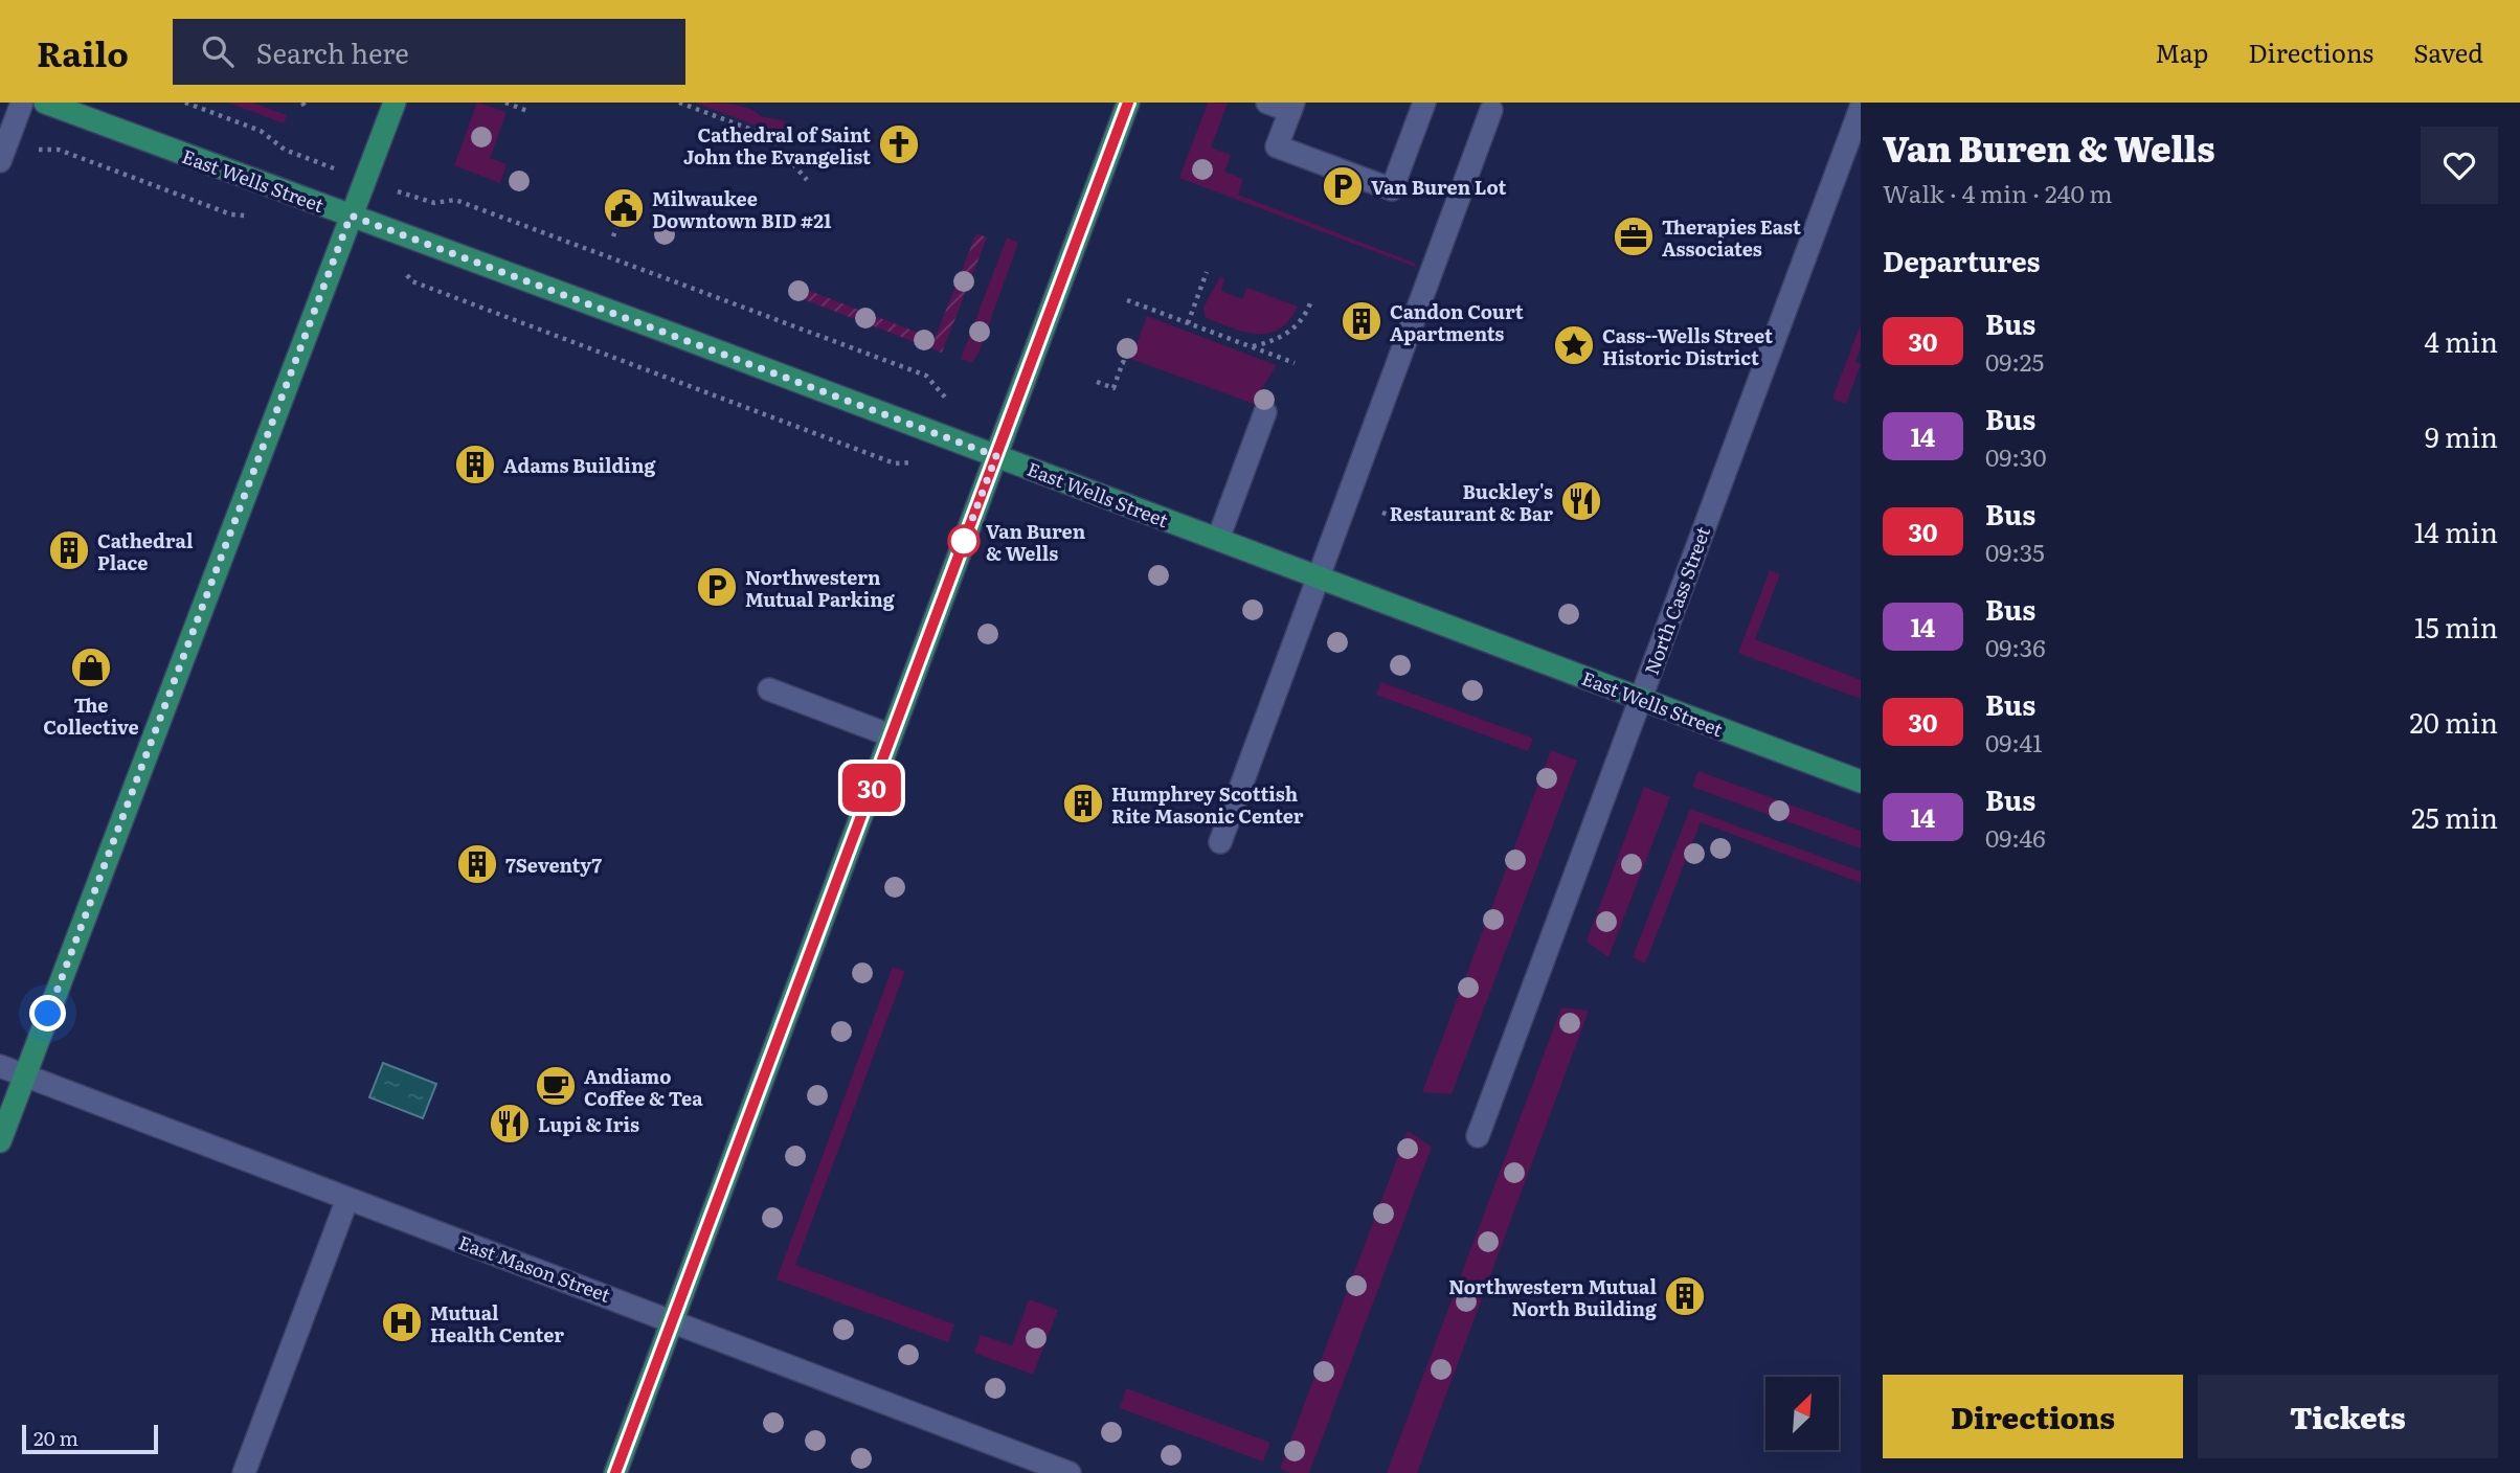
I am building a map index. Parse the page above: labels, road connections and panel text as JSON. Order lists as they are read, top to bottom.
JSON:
{
  "streets": {
    "main road": ["East Wells Street"],
    "street": ["North Cass Street", "East Mason Street"]
  },
  "crossings": [
    ["East Wells Street", "North Cass Street"]
  ],
  "places": {
    "church": ["Cathedral of Saint John the Evangelist"],
    "parking": ["Van Buren Lot", "Northwestern Mutual Parking"],
    "public building": ["Milwaukee Downtown BID #21"],
    "office": ["Therapies East Associates"],
    "building": [
      "Candon Court Apartments",
      "Adams Building",
      "Cathedral Place",
      "Humphrey Scottish Rite Masonic Center",
      "7Seventy7",
      "Northwestern Mutual North Building"
    ],
    "place": ["Cass--Wells Street Historic District"],
    "restaurant": ["Buckley's Restaurant & Bar", "Lupi & Iris"],
    "other": ["Van Buren & Wells"],
    "shop": ["The Collective"],
    "cafe": ["Andiamo Coffee & Tea"],
    "hospital": ["Mutual Health Center"]
  },
  "lines": ["bus line 30"],
  "scale_bar": "20 m",
  "north": "top right",
  "page": {
    "header": "Railo",
    "search": "Search here",
    "nav": ["Map", "Directions", "Saved"],
    "on_map": "30",
    "heading": [
      ["Van Buren & Wells", "Walk · 4 min · 240 m"],
      "Departures"
    ],
    "list": [
      {
        "mark": "30",
        "name": "Bus",
        "note": "09:25",
        "value": "4 min"
      },
      {
        "mark": "14",
        "name": "Bus",
        "note": "09:30",
        "value": "9 min"
      },
      {
        "mark": "30",
        "name": "Bus",
        "note": "09:35",
        "value": "14 min"
      },
      {
        "mark": "14",
        "name": "Bus",
        "note": "09:36",
        "value": "15 min"
      },
      {
        "mark": "30",
        "name": "Bus",
        "note": "09:41",
        "value": "20 min"
      },
      {
        "mark": "14",
        "name": "Bus",
        "note": "09:46",
        "value": "25 min"
      }
    ],
    "buttons": ["Directions", "Tickets"],
    "scale": "20 m"
  }
}
